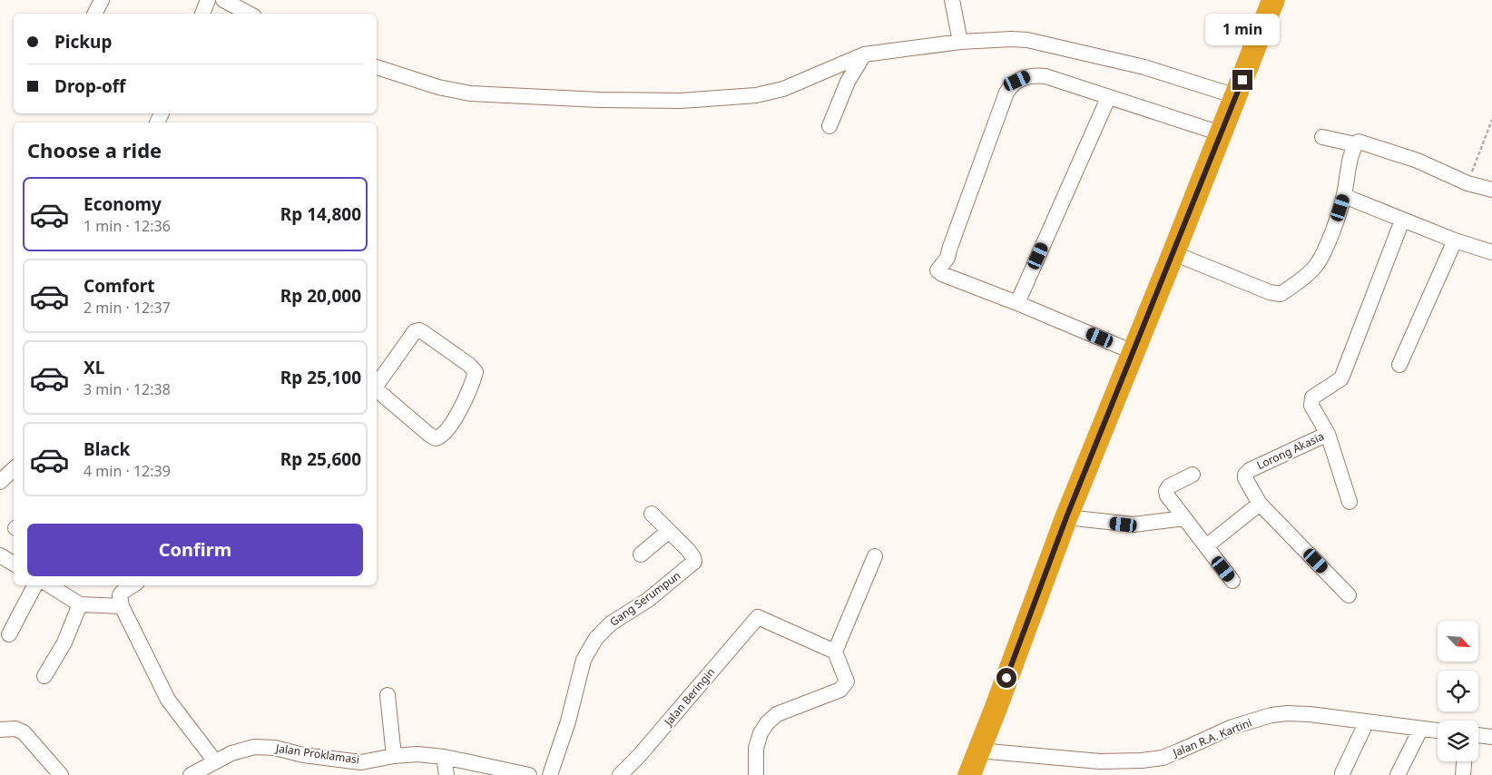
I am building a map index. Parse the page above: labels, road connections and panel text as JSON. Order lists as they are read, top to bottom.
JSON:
{
  "streets": {
    "street": [
      "Lorong Akasia",
      "Gang Serumpun",
      "Jalan Beringin",
      "Jalan R.A. Kartini",
      "Jalan Proklamasi"
    ]
  },
  "north": "bottom right",
  "page": {
    "bubble": "1 min",
    "banner": ["Pickup", "Drop-off"],
    "heading": "Choose a ride",
    "list": [
      {
        "name": "Economy",
        "note": "1 min · 12:36",
        "value": "Rp 14,800"
      },
      {
        "name": "Comfort",
        "note": "2 min · 12:37",
        "value": "Rp 20,000"
      },
      {
        "name": "XL",
        "note": "3 min · 12:38",
        "value": "Rp 25,100"
      },
      {
        "name": "Black",
        "note": "4 min · 12:39",
        "value": "Rp 25,600"
      }
    ],
    "buttons": "Confirm"
  }
}
